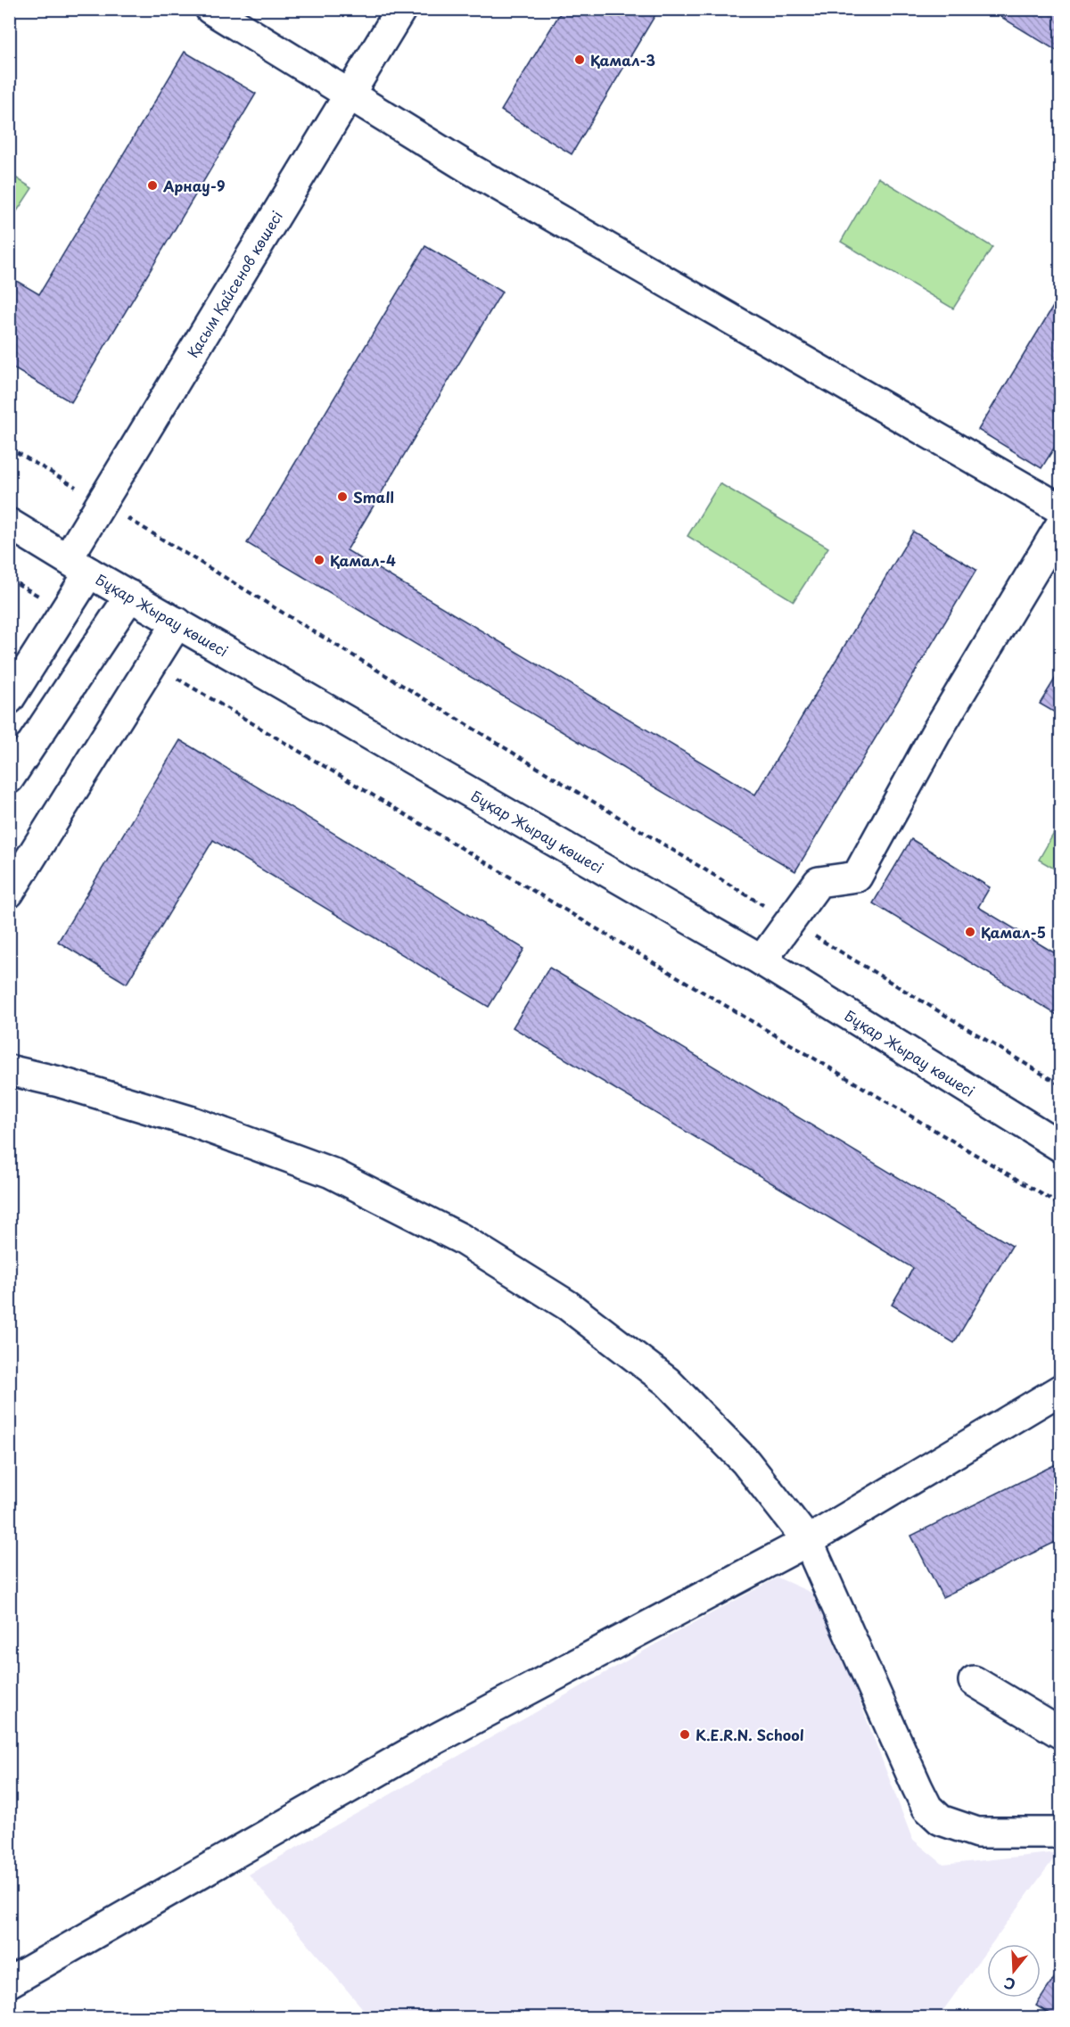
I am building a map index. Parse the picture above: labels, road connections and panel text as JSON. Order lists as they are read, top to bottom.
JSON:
{
  "streets": {
    "street": ["Қасым Қайсенов көшесі", "Бұқар Жырау көшесі"]
  },
  "crossings": [
    ["Қасым Қайсенов көшесі", "Бұқар Жырау көшесі"]
  ],
  "places": [
    "Қамал-3",
    "Арнау-9",
    "Small",
    "Қамал-4",
    "Қамал-5",
    "K.E.R.N. School"
  ],
  "north": "bottom"
}
